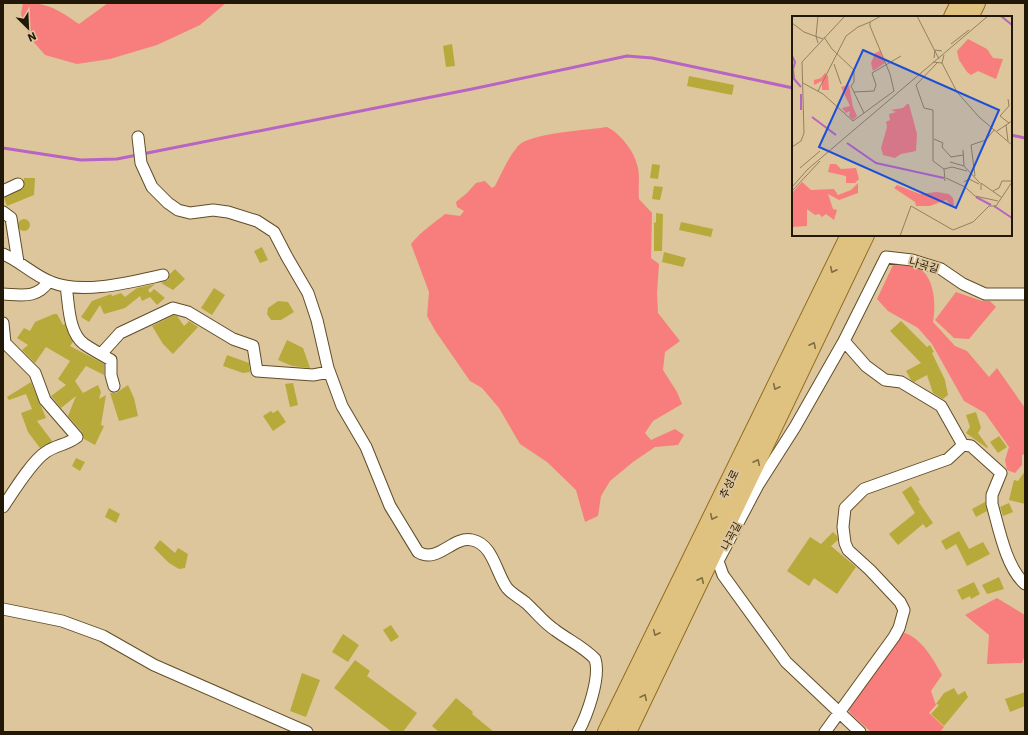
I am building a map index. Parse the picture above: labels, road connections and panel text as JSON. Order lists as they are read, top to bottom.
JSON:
{
  "streets": {
    "main road": ["추성로"],
    "street": ["나곡길"]
  },
  "north": "bottom right"
}
